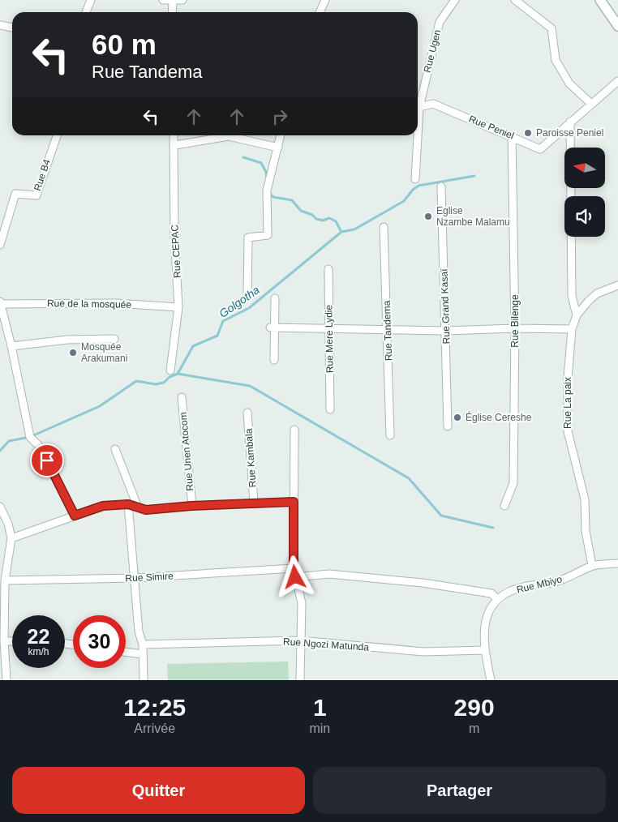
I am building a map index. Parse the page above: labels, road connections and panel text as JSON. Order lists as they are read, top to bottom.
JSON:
{
  "streets": {
    "street": [
      "Rue Ugen",
      "Rue Peniel",
      "Rue B4",
      "Rue CEPAC",
      "Rue de la mosquée",
      "Rue Grand Kasaï",
      "Rue Bilenge",
      "Rue Tandema",
      "Rue Mere Lydie",
      "Rue La paix",
      "Rue Unen Atocom",
      "Rue Kambala",
      "Rue Simire",
      "Rue Mbiyo",
      "Rue Ngozi Matunda"
    ]
  },
  "crossings": [
    ["Rue Peniel", "Rue Bilenge"],
    ["Rue CEPAC", "Rue de la mosquée"],
    ["Rue La paix", "Rue Mbiyo"]
  ],
  "water": ["Golgotha"],
  "places": [
    "Paroisse Peniel",
    "Eglise Nzambe Malamu",
    "Mosquée Arakumani",
    "Église Cereshe"
  ],
  "north": "left",
  "page": {
    "turn": ["60 m", "Rue Tandema"],
    "speed": "22 km/h",
    "limit": "30",
    "eta": [
      "12:25",
      "Arrivée",
      "1",
      "min",
      "290",
      "m"
    ],
    "buttons": ["Quitter", "Partager"]
  }
}
